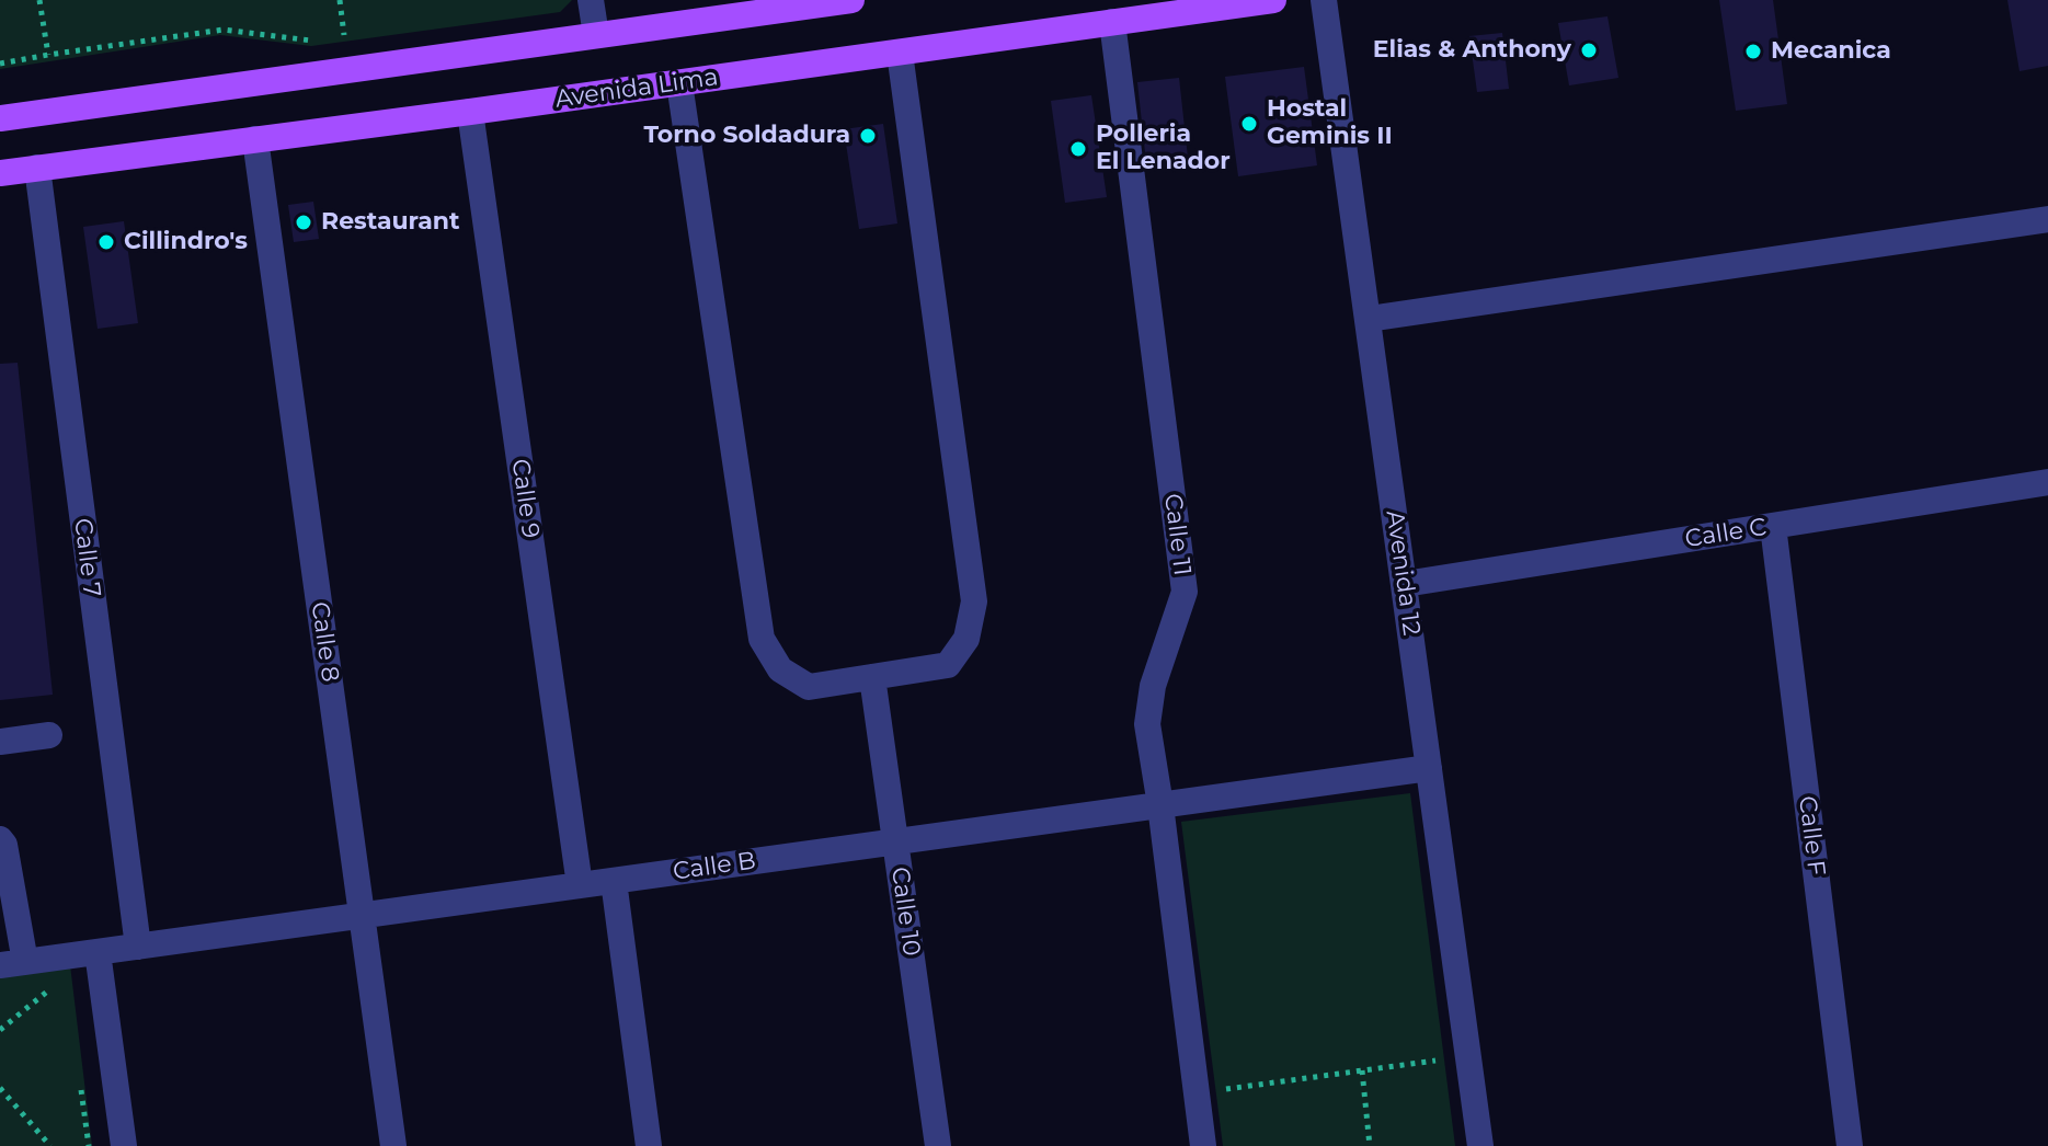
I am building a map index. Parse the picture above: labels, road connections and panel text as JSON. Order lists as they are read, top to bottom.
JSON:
{
  "streets": {
    "main road": ["Avenida Lima"],
    "street": [
      "Calle 9",
      "Calle C",
      "Calle 11",
      "Calle 7",
      "Avenida 12",
      "Calle 8",
      "Calle F",
      "Calle B",
      "Calle 10"
    ]
  },
  "crossings": [
    ["Avenida Lima", "Calle 9"],
    ["Avenida Lima", "Calle 11"],
    ["Avenida Lima", "Calle 7"],
    ["Avenida Lima", "Calle 8"],
    ["Calle 9", "Calle B"],
    ["Calle C", "Avenida 12"],
    ["Calle C", "Calle F"],
    ["Calle 11", "Calle B"],
    ["Calle 7", "Calle B"],
    ["Avenida 12", "Calle B"],
    ["Calle 8", "Calle B"],
    ["Calle B", "Calle 10"]
  ],
  "places": [
    "Elias & Anthony",
    "Mecanica",
    "Hostal Geminis II",
    "Torno Soldadura",
    "Polleria El Lenador",
    "Restaurant",
    "Cillindro's"
  ]
}
